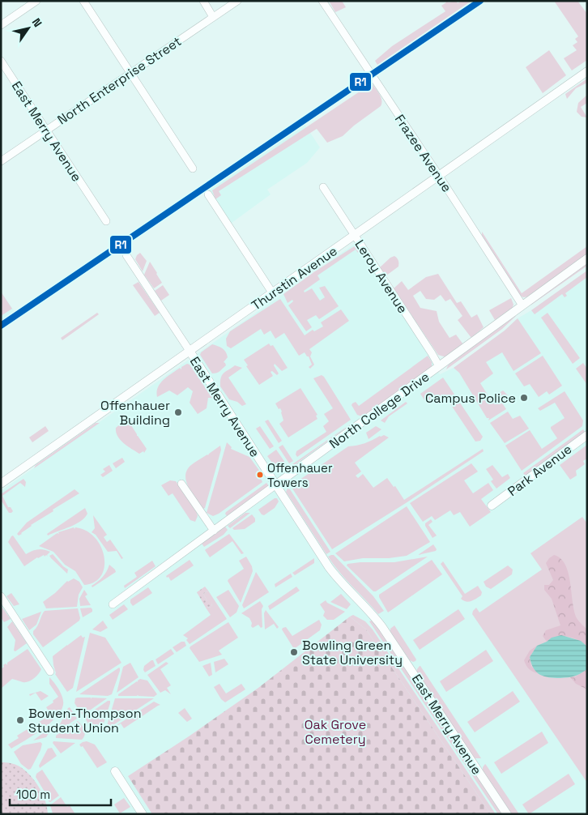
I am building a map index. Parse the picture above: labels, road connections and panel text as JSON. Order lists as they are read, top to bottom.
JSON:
{
  "streets": {
    "street": [
      "North Enterprise Street",
      "East Merry Avenue",
      "Frazee Avenue",
      "Leroy Avenue",
      "Thurstin Avenue",
      "North College Drive",
      "Park Avenue"
    ]
  },
  "crossings": [
    ["North Enterprise Street", "East Merry Avenue"],
    ["East Merry Avenue", "Thurstin Avenue"],
    ["East Merry Avenue", "North College Drive"],
    ["Frazee Avenue", "Thurstin Avenue"],
    ["Frazee Avenue", "North College Drive"],
    ["Leroy Avenue", "Thurstin Avenue"],
    ["Leroy Avenue", "North College Drive"]
  ],
  "parks": ["Oak Grove Cemetery"],
  "places": [
    "Campus Police",
    "Offenhauer Building",
    "Offenhauer Towers",
    "Bowling Green State University",
    "Bowen-Thompson Student Union"
  ],
  "lines": ["transit line R1"],
  "scale_bar": "100 m",
  "north": "top right"
}
